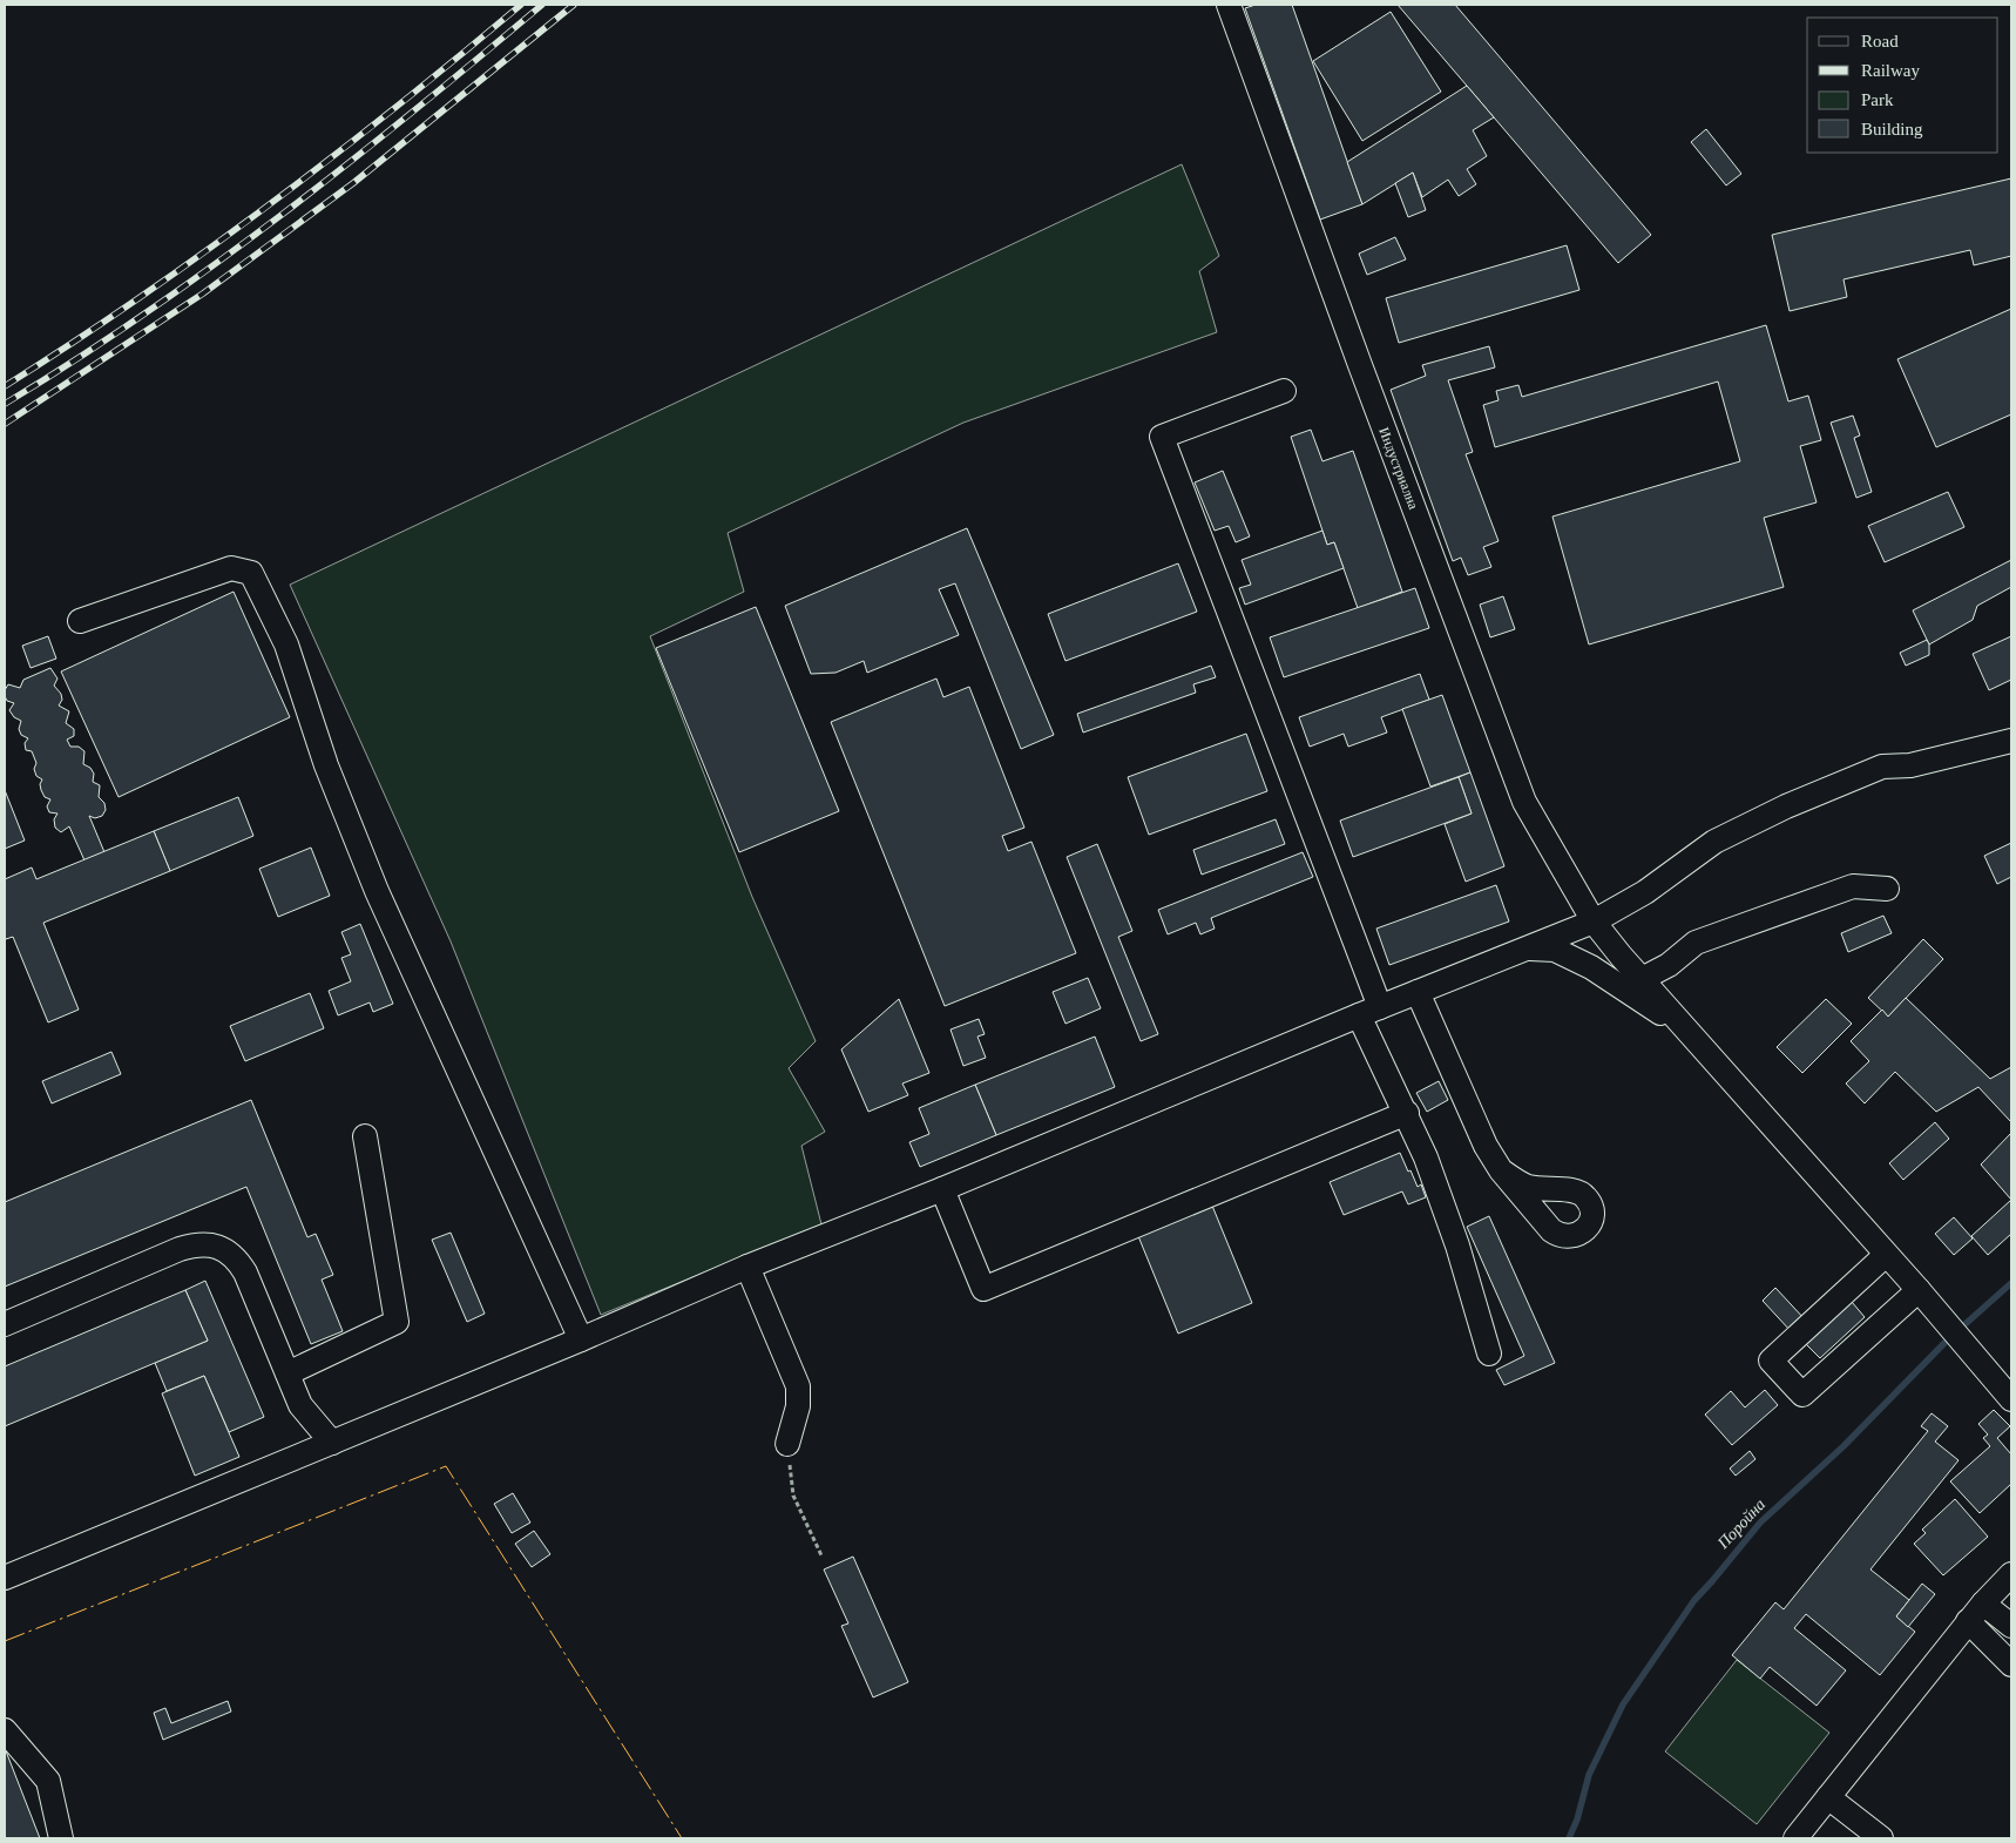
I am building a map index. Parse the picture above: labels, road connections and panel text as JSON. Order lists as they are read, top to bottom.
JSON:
{
  "streets": {
    "street": ["Индустриална"]
  },
  "water": ["Поройна"],
  "legend": [
    "Road",
    "Railway",
    "Park",
    "Building"
  ]
}
